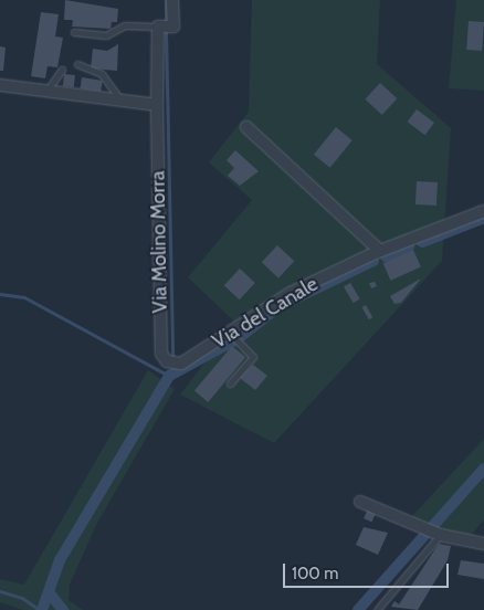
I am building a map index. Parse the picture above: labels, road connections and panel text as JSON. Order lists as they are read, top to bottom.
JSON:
{
  "streets": {
    "street": ["Via Molino Morra", "Via del Canale"]
  },
  "crossings": [
    ["Via Molino Morra", "Via del Canale"]
  ],
  "scale_bar": "100 m"
}
